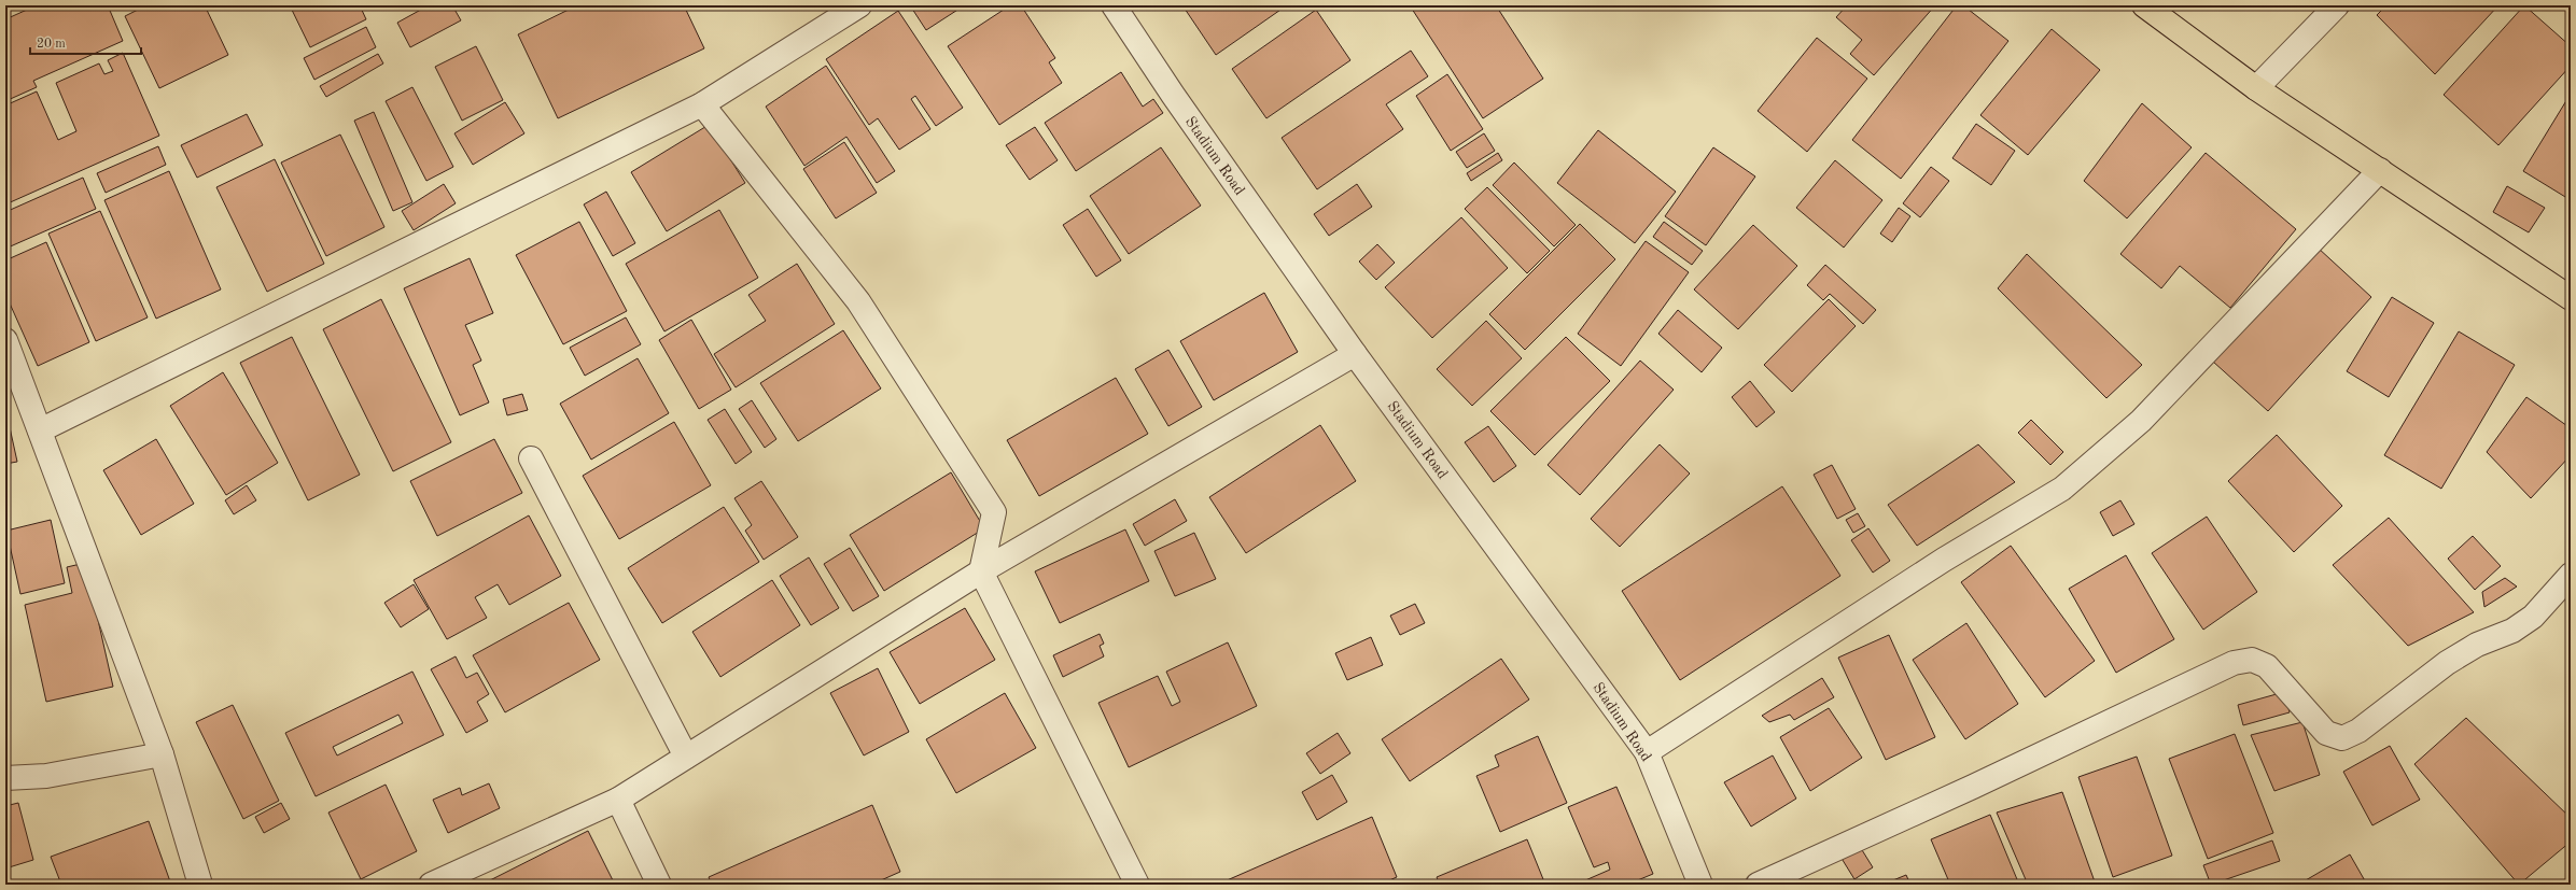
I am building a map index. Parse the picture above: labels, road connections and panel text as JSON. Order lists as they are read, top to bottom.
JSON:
{
  "streets": {
    "street": ["Stadium Road"]
  },
  "scale_bar": "20 m"
}
